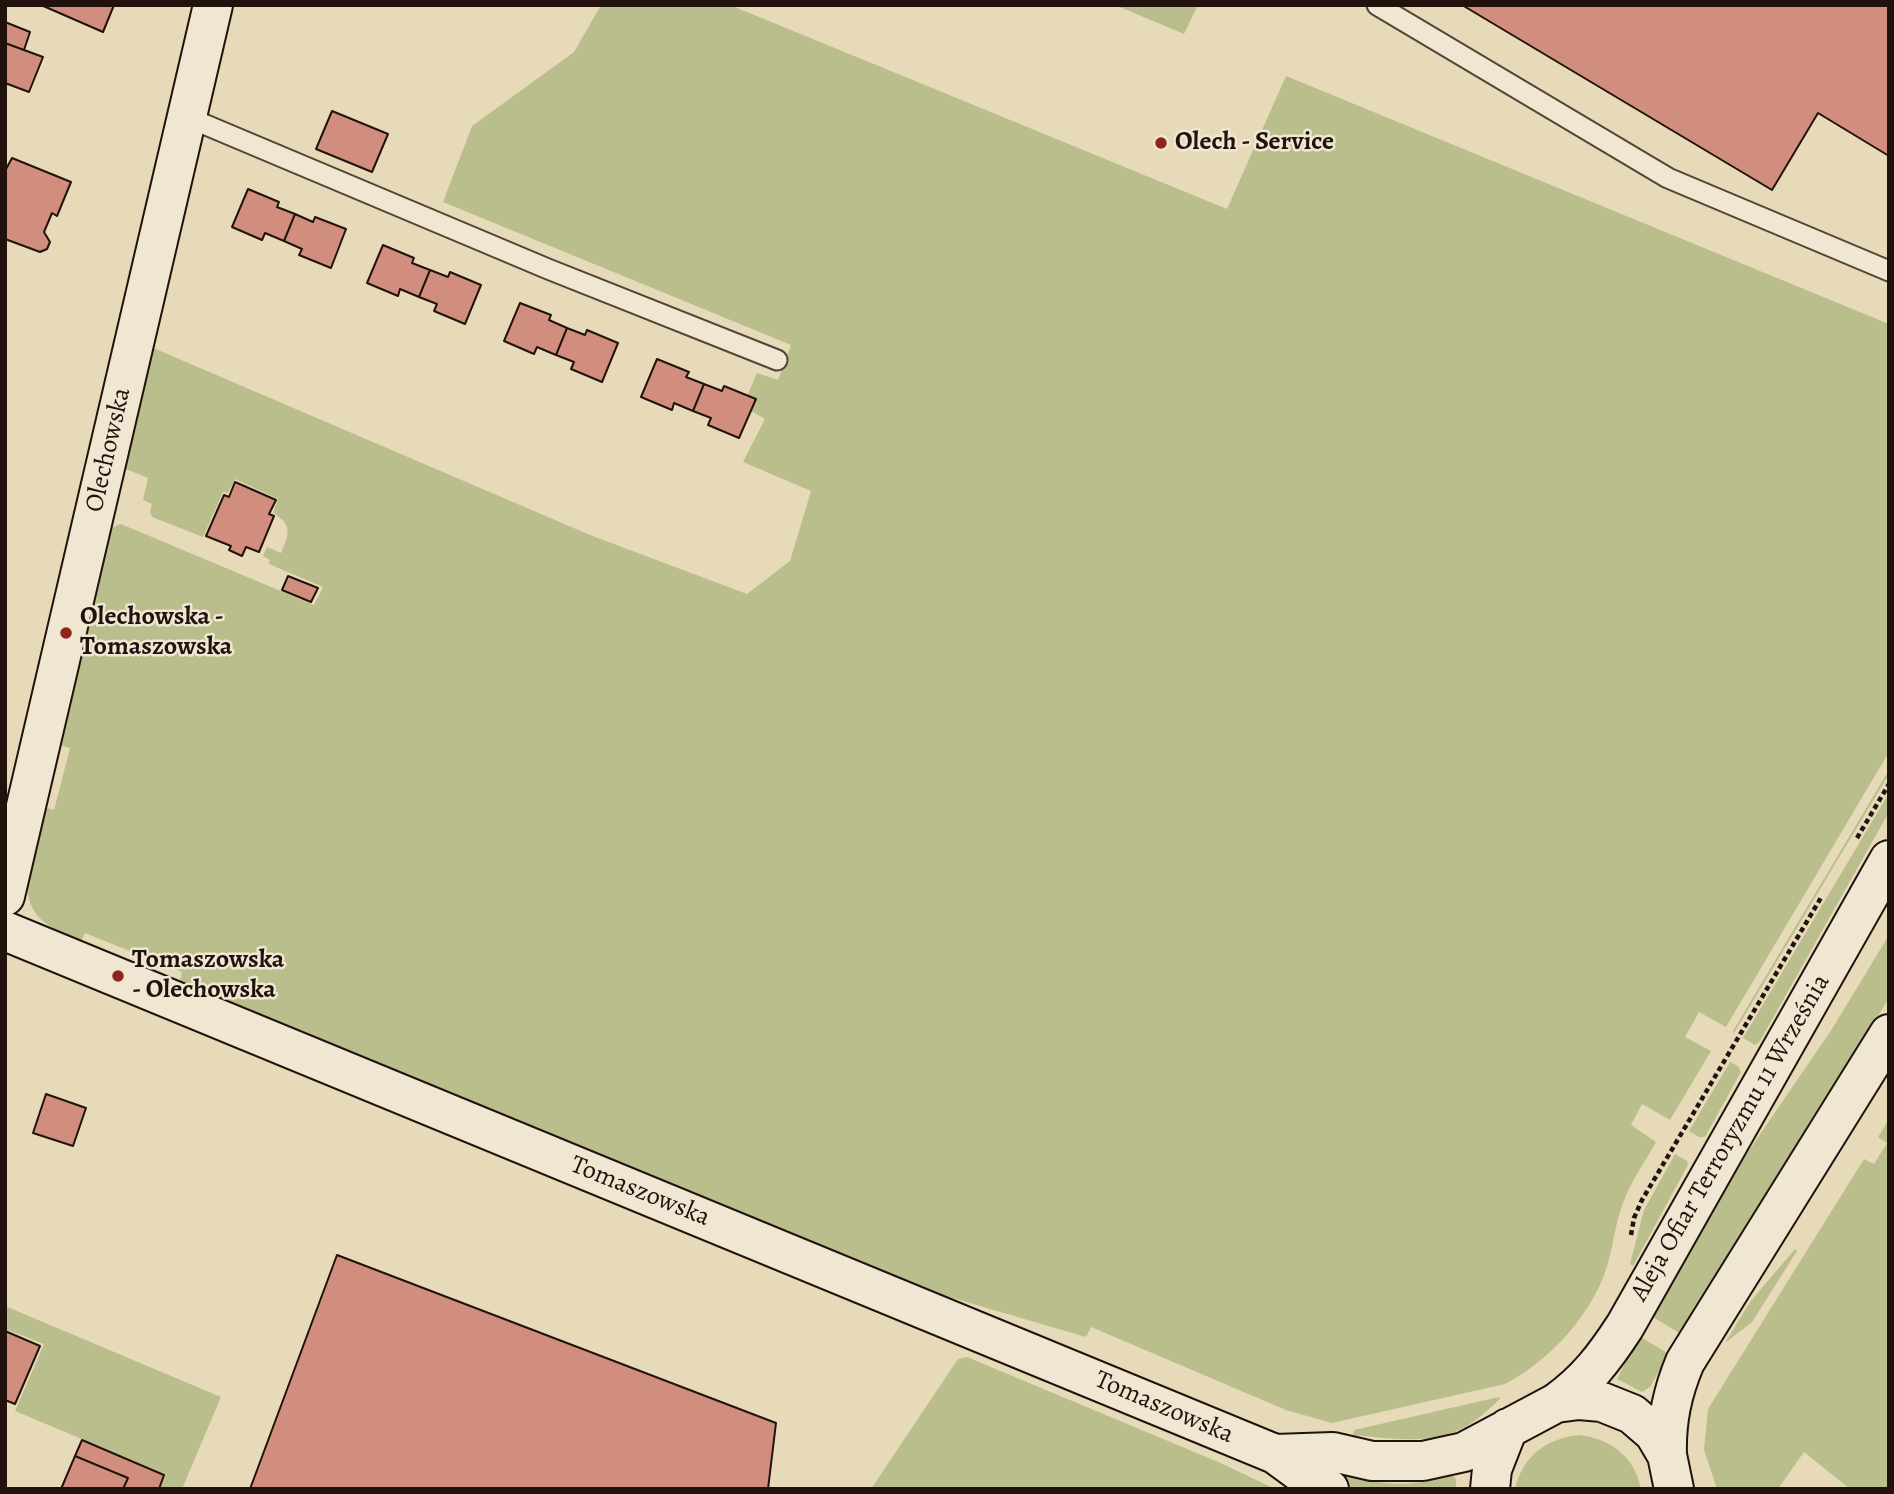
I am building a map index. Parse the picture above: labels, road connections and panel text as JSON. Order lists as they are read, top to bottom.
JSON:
{
  "streets": {
    "street": ["Olechowska", "Aleja Ofiar Terroryzmu 11 Września", "Tomaszowska"]
  },
  "crossings": [
    ["Aleja Ofiar Terroryzmu 11 Września", "Tomaszowska"]
  ],
  "places": ["Olech - Service", "Olechowska - Tomaszowska", "Tomaszowska - Olechowska"]
}
